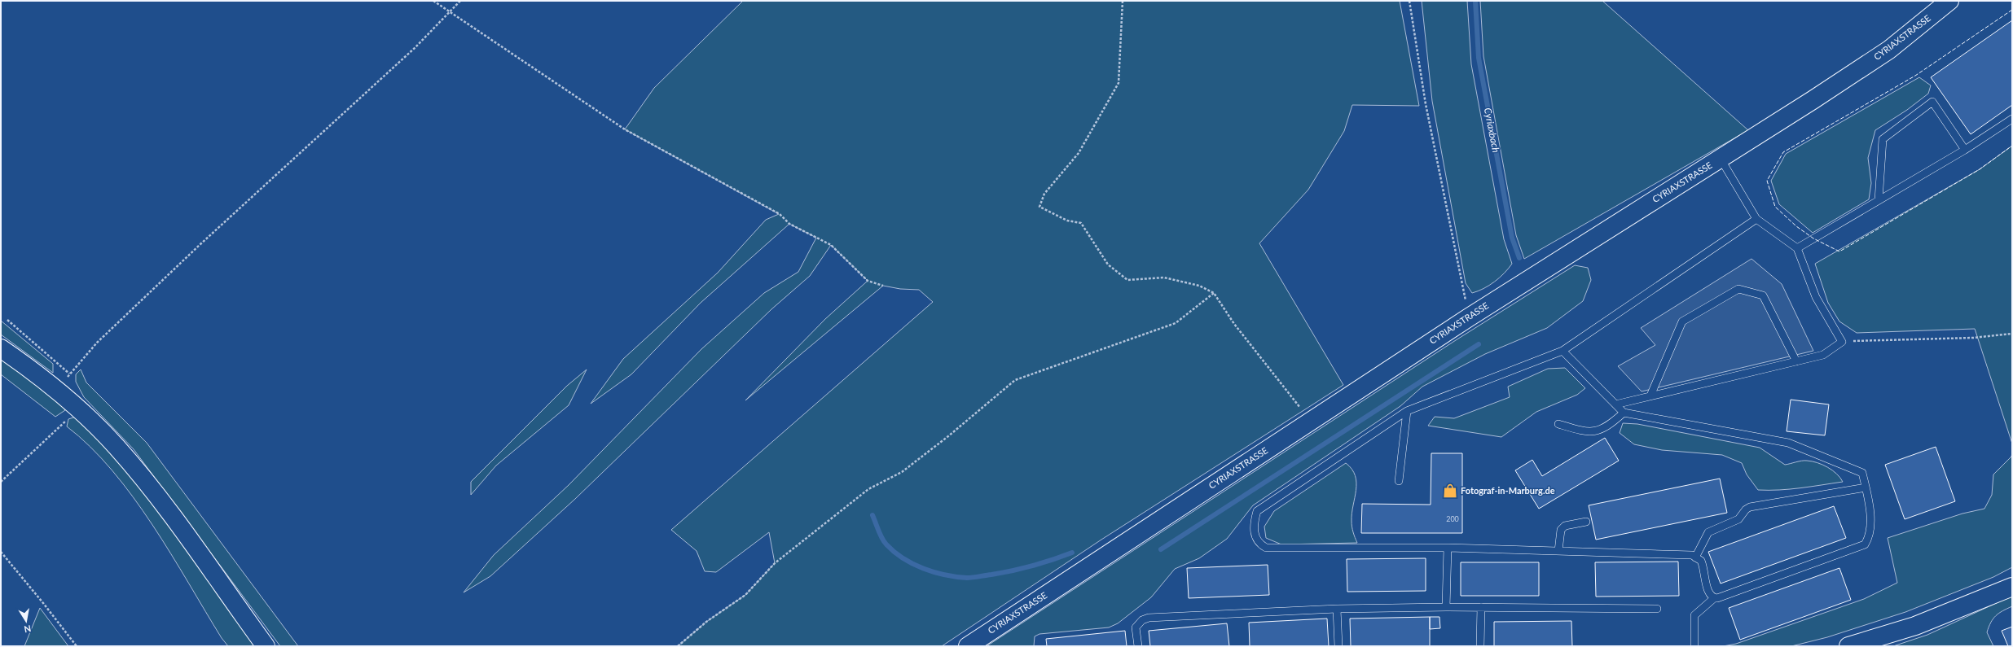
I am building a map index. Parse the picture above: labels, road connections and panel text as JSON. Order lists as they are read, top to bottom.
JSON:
{
  "streets": {
    "street": ["CYRIAXSTRASSE"]
  },
  "water": ["Cyriaxbach"],
  "places": {
    "shop": ["Fotograf-in-Marburg.de"]
  },
  "house_numbers": ["200"],
  "north": "bottom"
}
